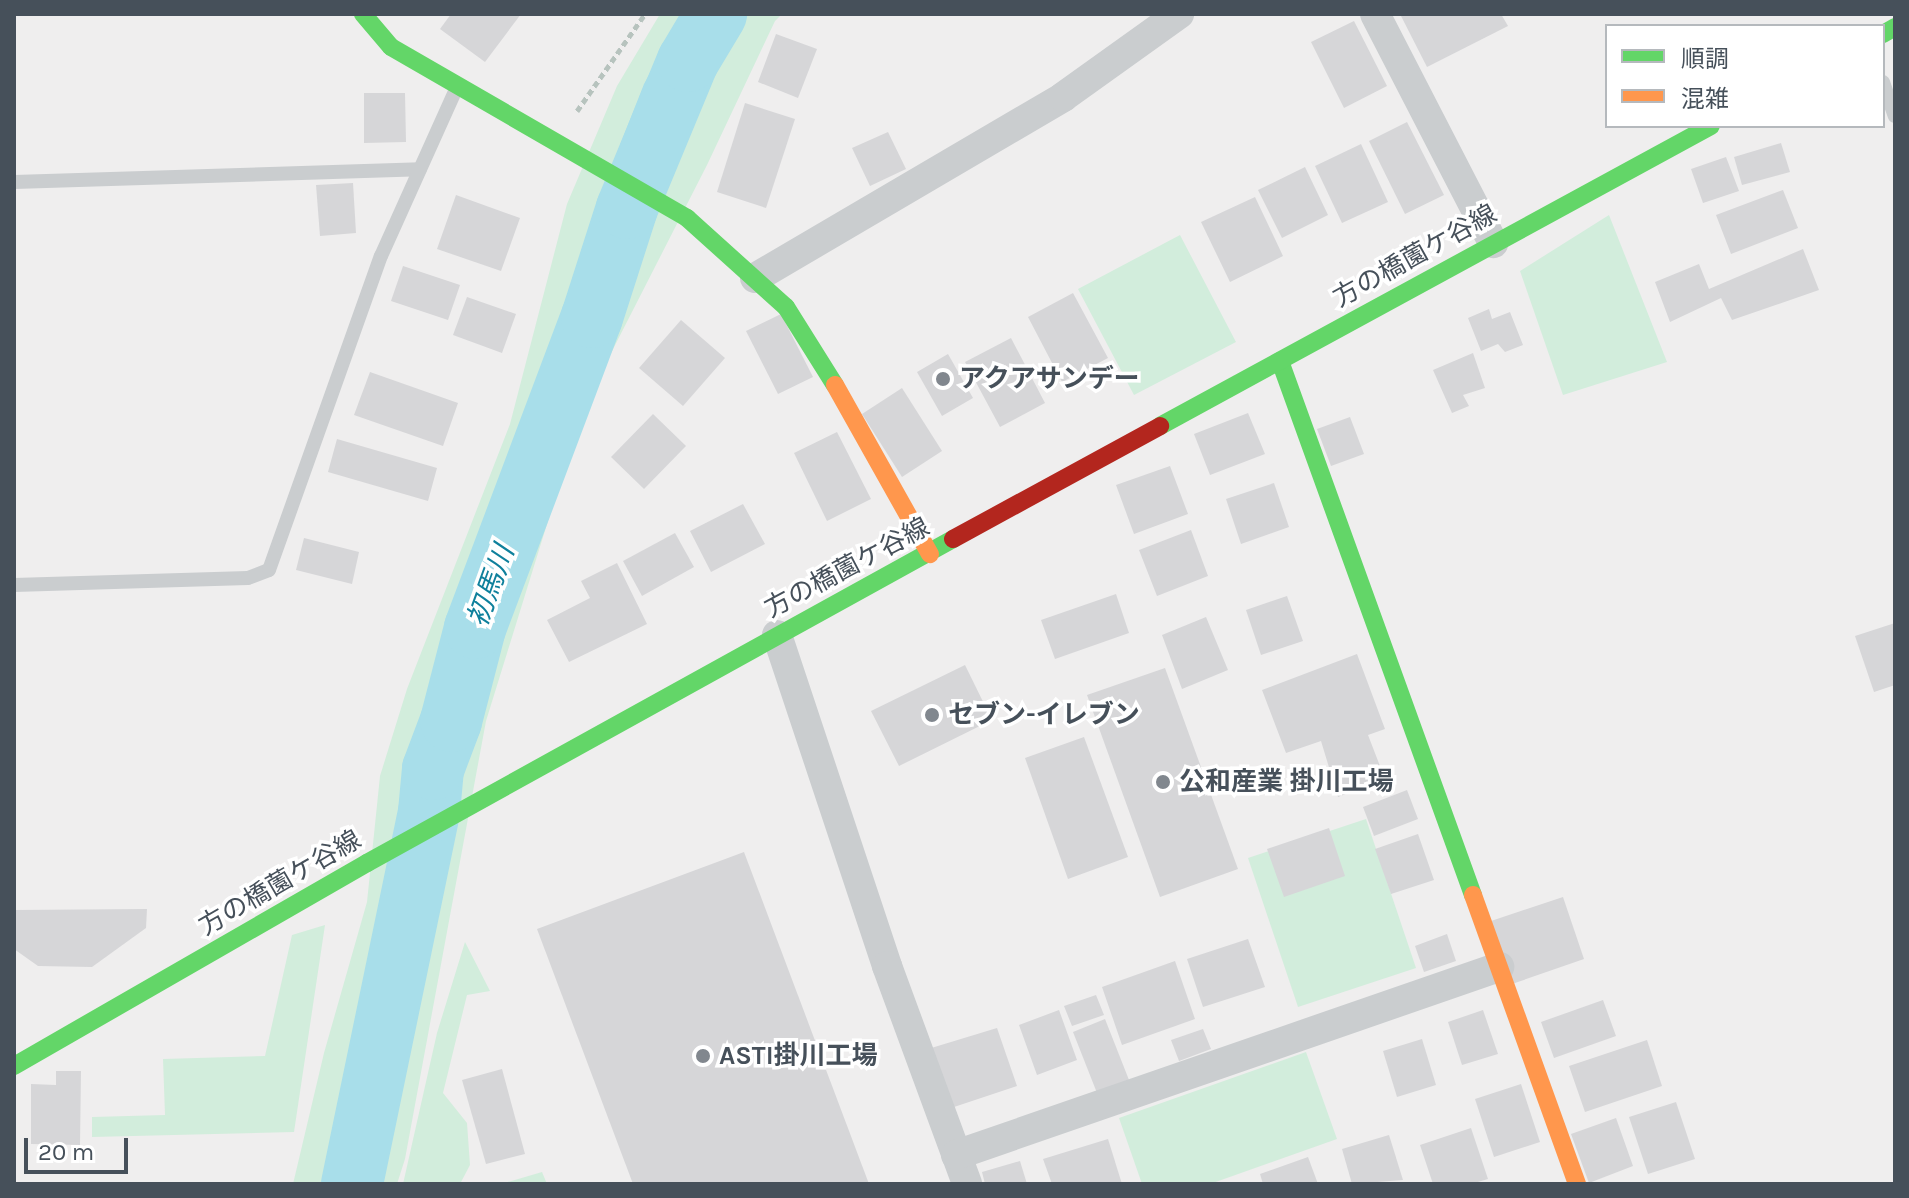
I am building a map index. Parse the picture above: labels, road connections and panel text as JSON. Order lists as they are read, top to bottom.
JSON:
{
  "streets": {
    "main road": ["方の橋薗ケ谷線"]
  },
  "water": ["初馬川"],
  "places": [
    "アクアサンデー",
    "セブン-イレブン",
    "公和産業 掛川工場",
    "ASTI掛川工場"
  ],
  "legend": ["順調", "混雑"],
  "scale_bar": "20 m"
}
